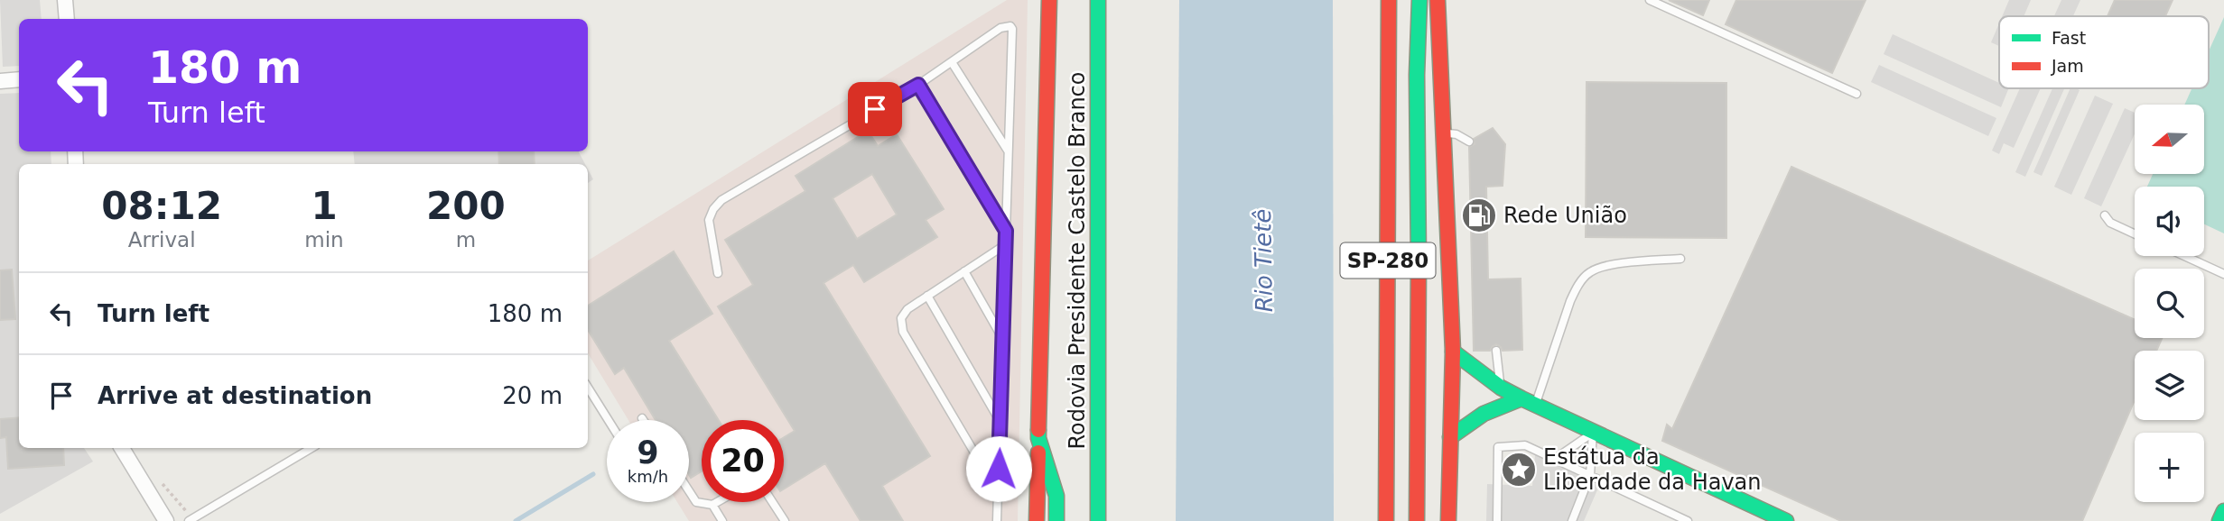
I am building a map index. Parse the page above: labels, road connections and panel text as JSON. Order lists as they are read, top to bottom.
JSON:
{
  "streets": {
    "main road": ["Rodovia Presidente Castelo Branco", "SP-280"]
  },
  "water": ["Rio Tietê"],
  "places": {
    "fuel station": ["Rede União"],
    "place": ["Estátua da Liberdade da Havan"]
  },
  "legend": ["Fast", "Jam"],
  "north": "left",
  "page": {
    "turn": ["180 m", "Turn left"],
    "map_buttons": "+",
    "eta": [
      "08:12",
      "Arrival",
      "1",
      "min",
      "200",
      "m"
    ],
    "list": [
      {
        "name": "Turn left",
        "value": "180 m"
      },
      {
        "name": "Arrive at destination",
        "value": "20 m"
      }
    ],
    "speed": "9 km/h",
    "limit": "20"
  }
}
